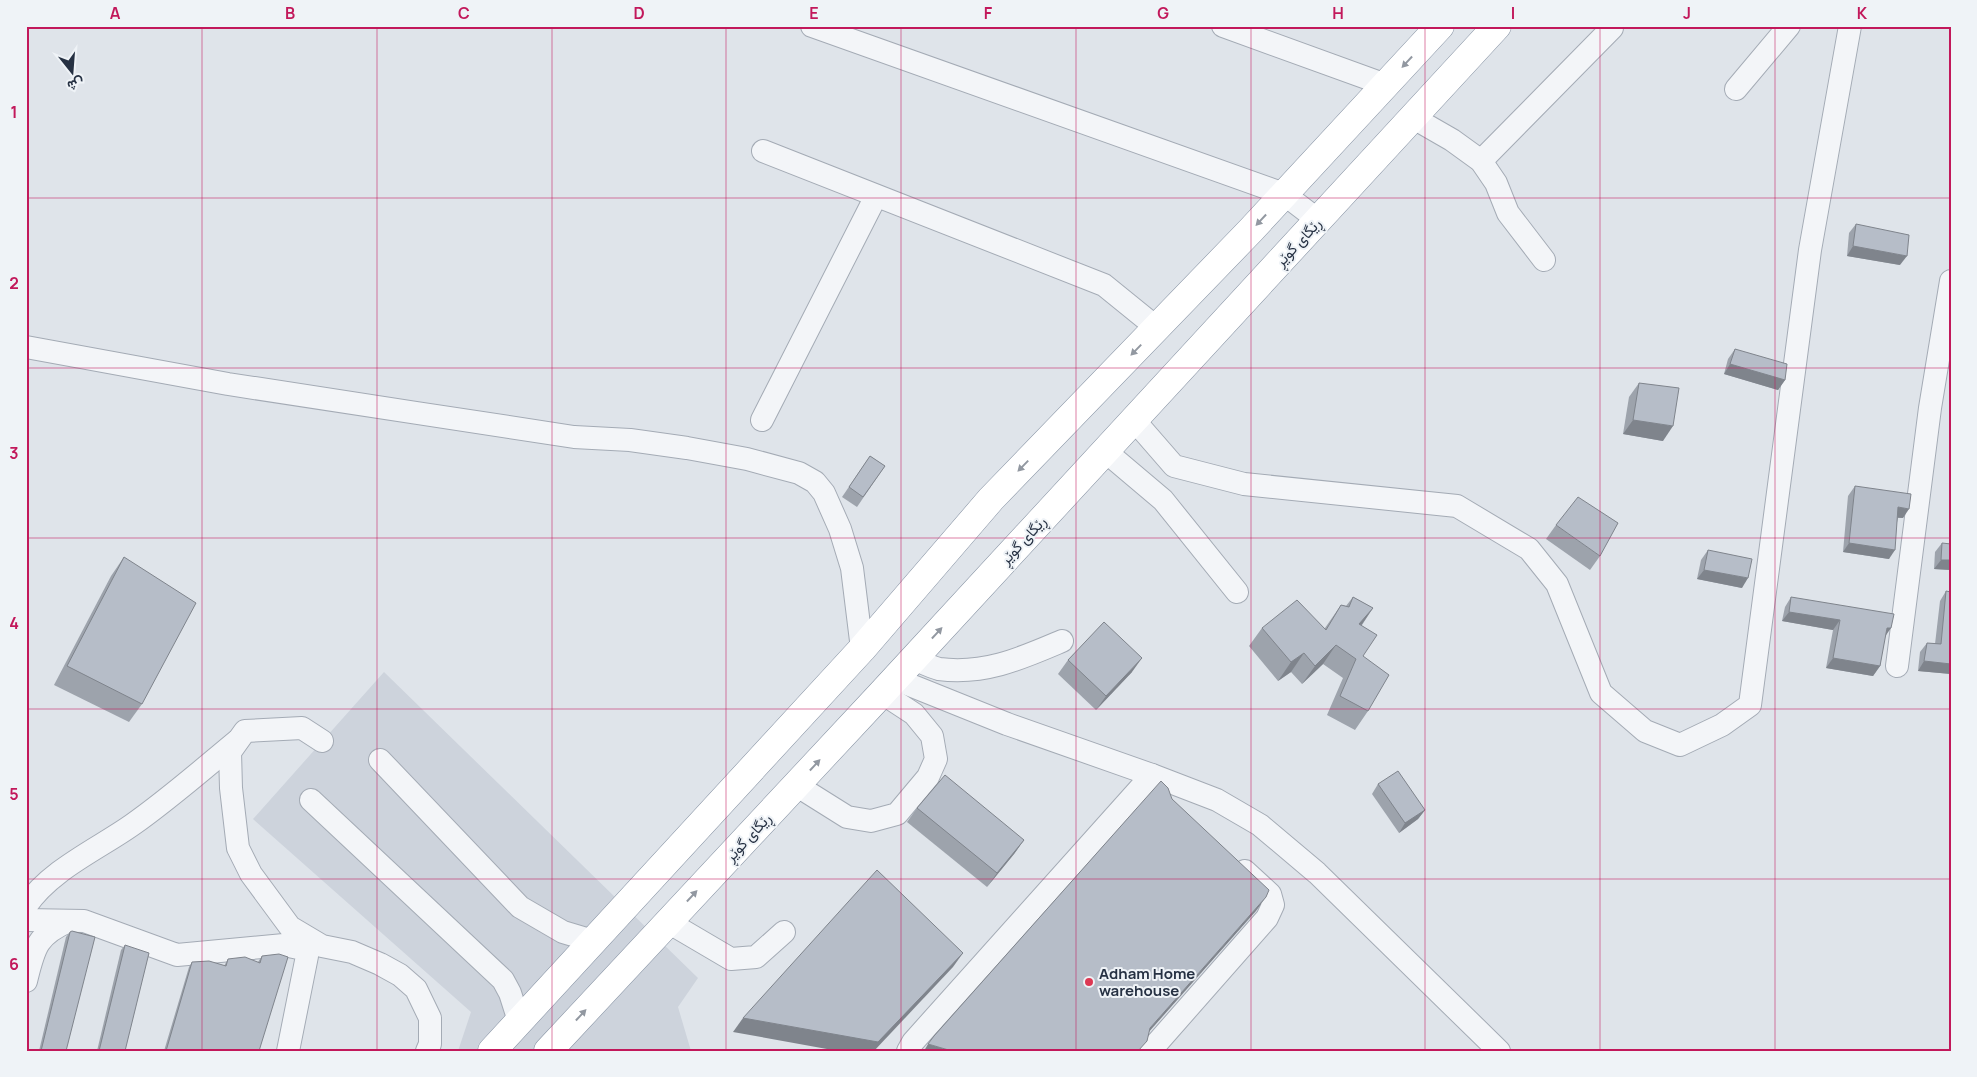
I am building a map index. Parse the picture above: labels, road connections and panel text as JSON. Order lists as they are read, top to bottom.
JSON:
{
  "streets": {
    "highway": ["ڕێگای گوێڕ"]
  },
  "places": ["Adham Home warehouse"],
  "north": "bottom",
  "grid": {
    "columns": [
      "A",
      "B",
      "C",
      "D",
      "E",
      "F",
      "G",
      "H",
      "I",
      "J",
      "K"
    ],
    "rows": [
      "1",
      "2",
      "3",
      "4",
      "5",
      "6"
    ]
  }
}
